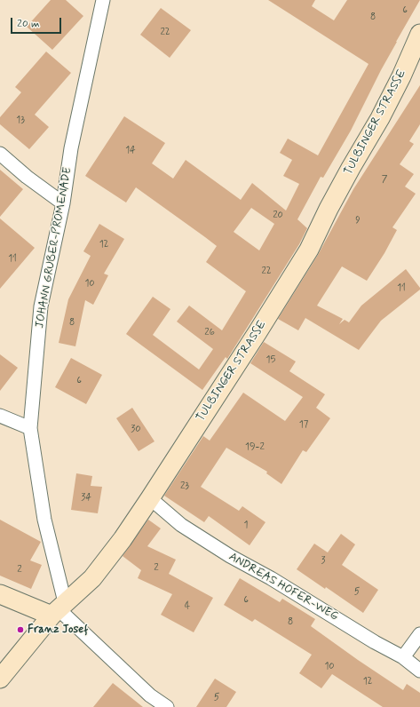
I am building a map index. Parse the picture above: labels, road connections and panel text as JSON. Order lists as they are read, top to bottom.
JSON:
{
  "streets": {
    "main road": ["TULBINGER STRASSE"],
    "street": ["JOHANN GRUBER-PROMENADE", "ANDREAS HOFER-WEG"]
  },
  "crossings": [
    ["TULBINGER STRASSE", "JOHANN GRUBER-PROMENADE"],
    ["TULBINGER STRASSE", "ANDREAS HOFER-WEG"]
  ],
  "places": ["Franz Josef"],
  "house_numbers": [
    "6",
    "8",
    "22",
    "13",
    "14",
    "7",
    "20",
    "9",
    "12",
    "11",
    "22",
    "10",
    "11",
    "8",
    "26",
    "15",
    "6",
    "17",
    "30",
    "19-2",
    "23",
    "34",
    "1",
    "3",
    "2",
    "2",
    "5",
    "6",
    "4",
    "8",
    "10",
    "12",
    "5"
  ],
  "scale_bar": "20 m"
}
